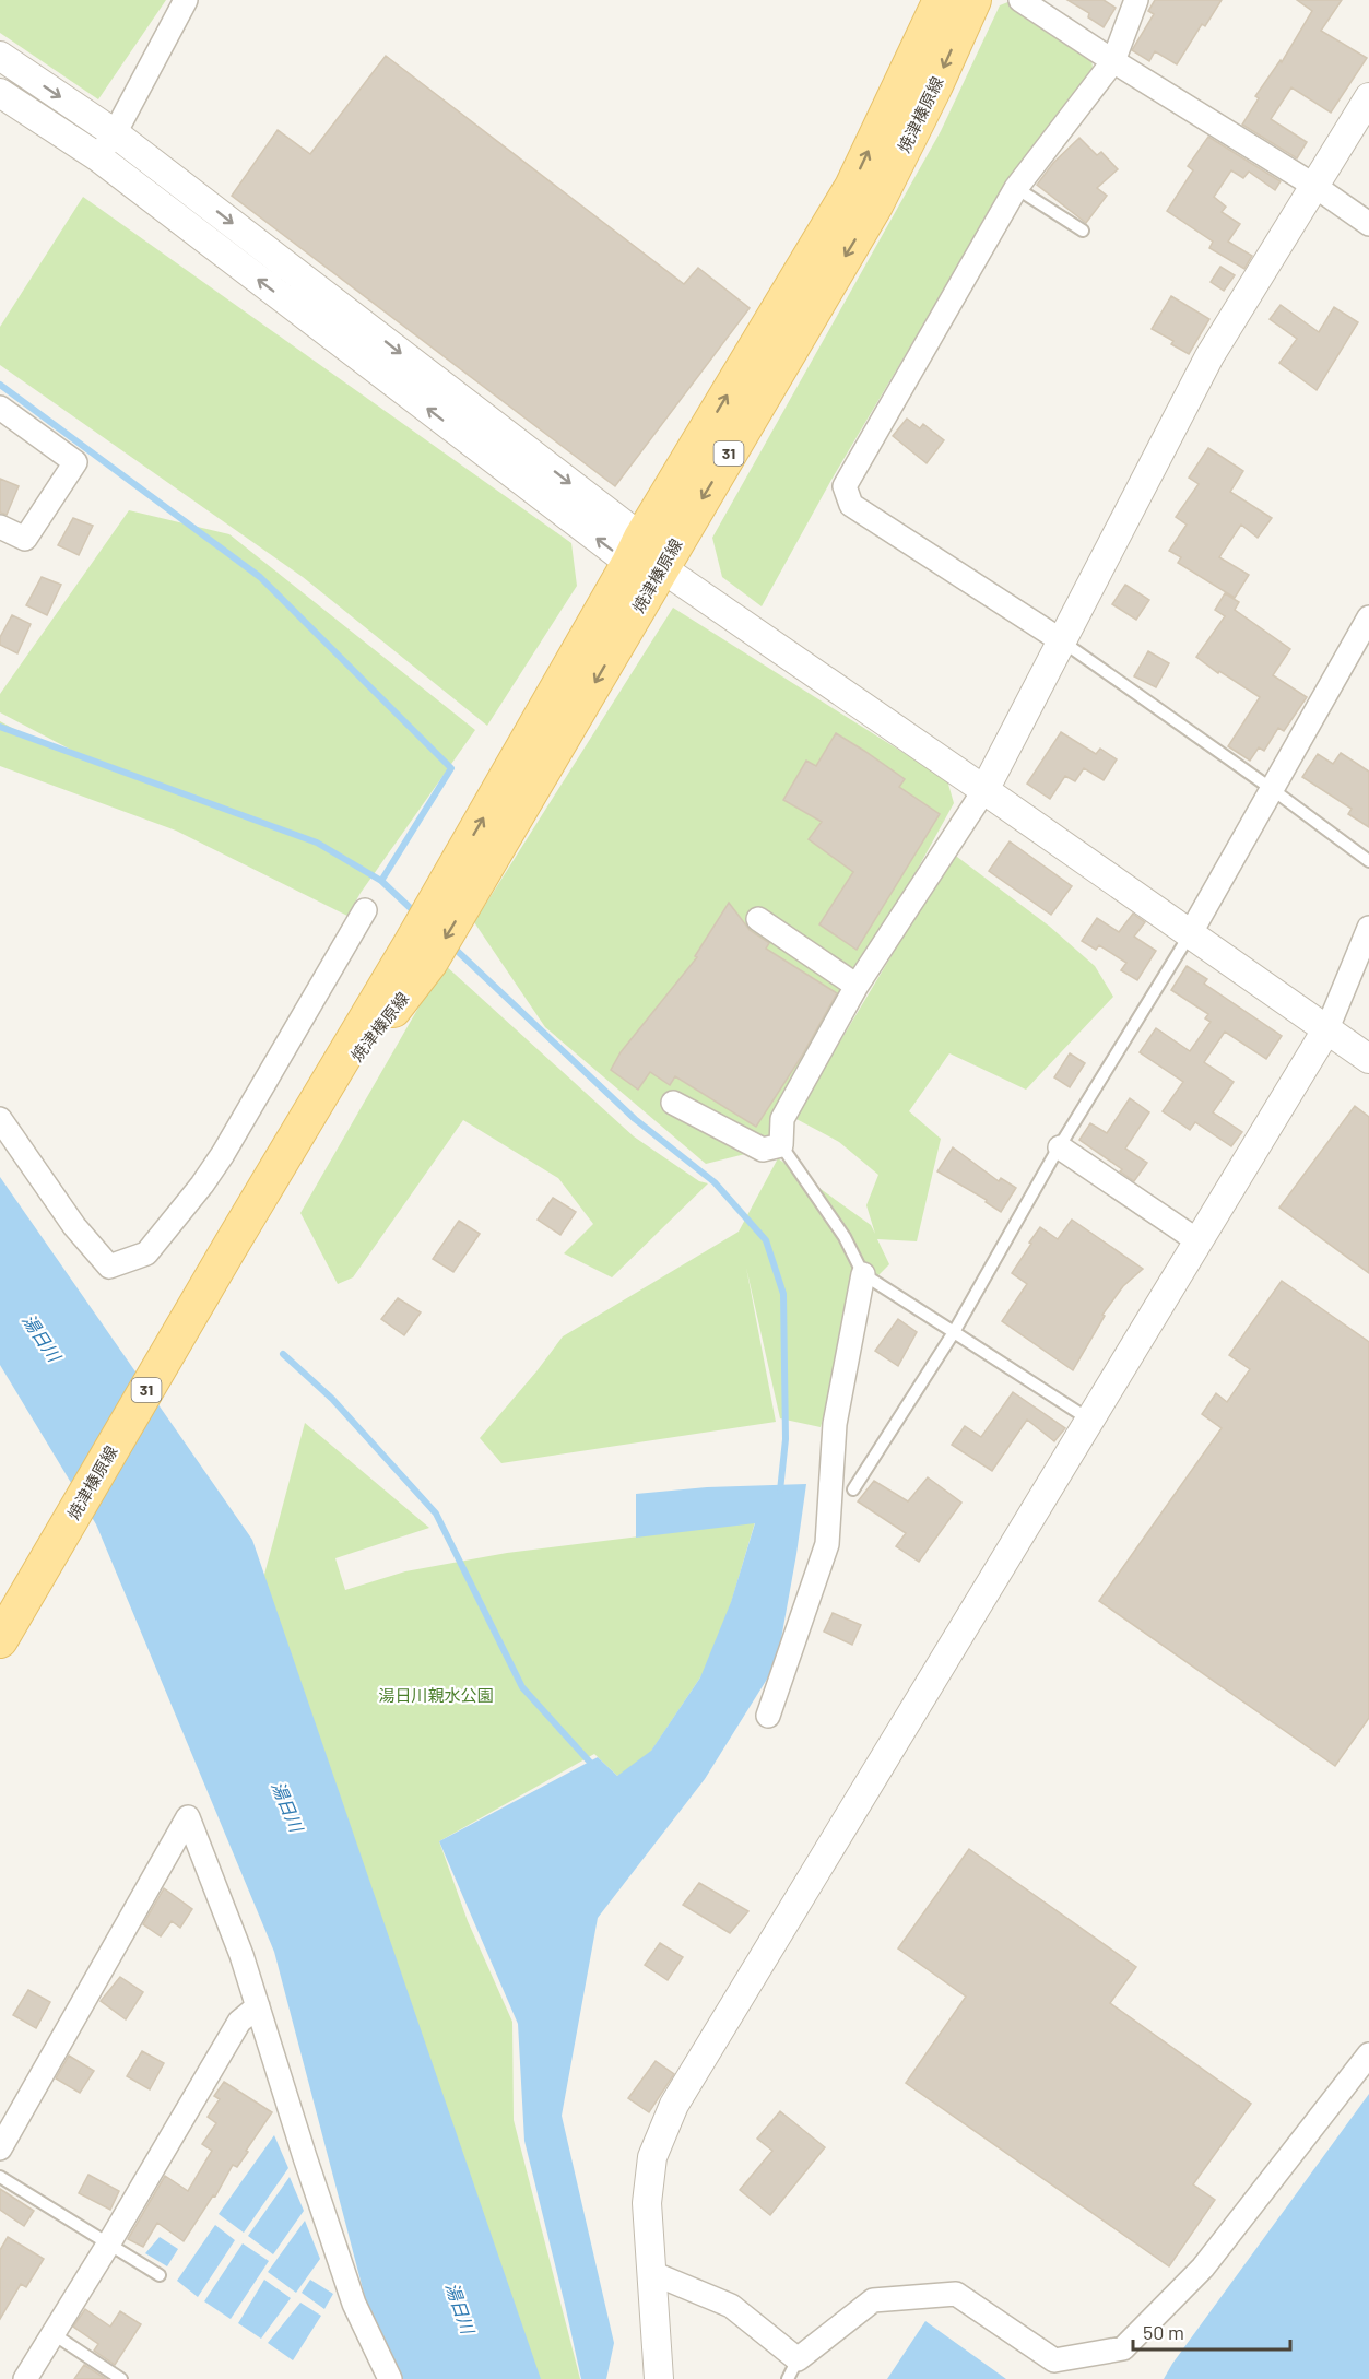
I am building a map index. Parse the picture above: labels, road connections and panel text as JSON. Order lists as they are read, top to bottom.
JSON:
{
  "streets": {
    "main road": ["焼津榛原線", "31"]
  },
  "water": ["湯日川"],
  "parks": ["湯日川親水公園"],
  "scale_bar": "50 m"
}
